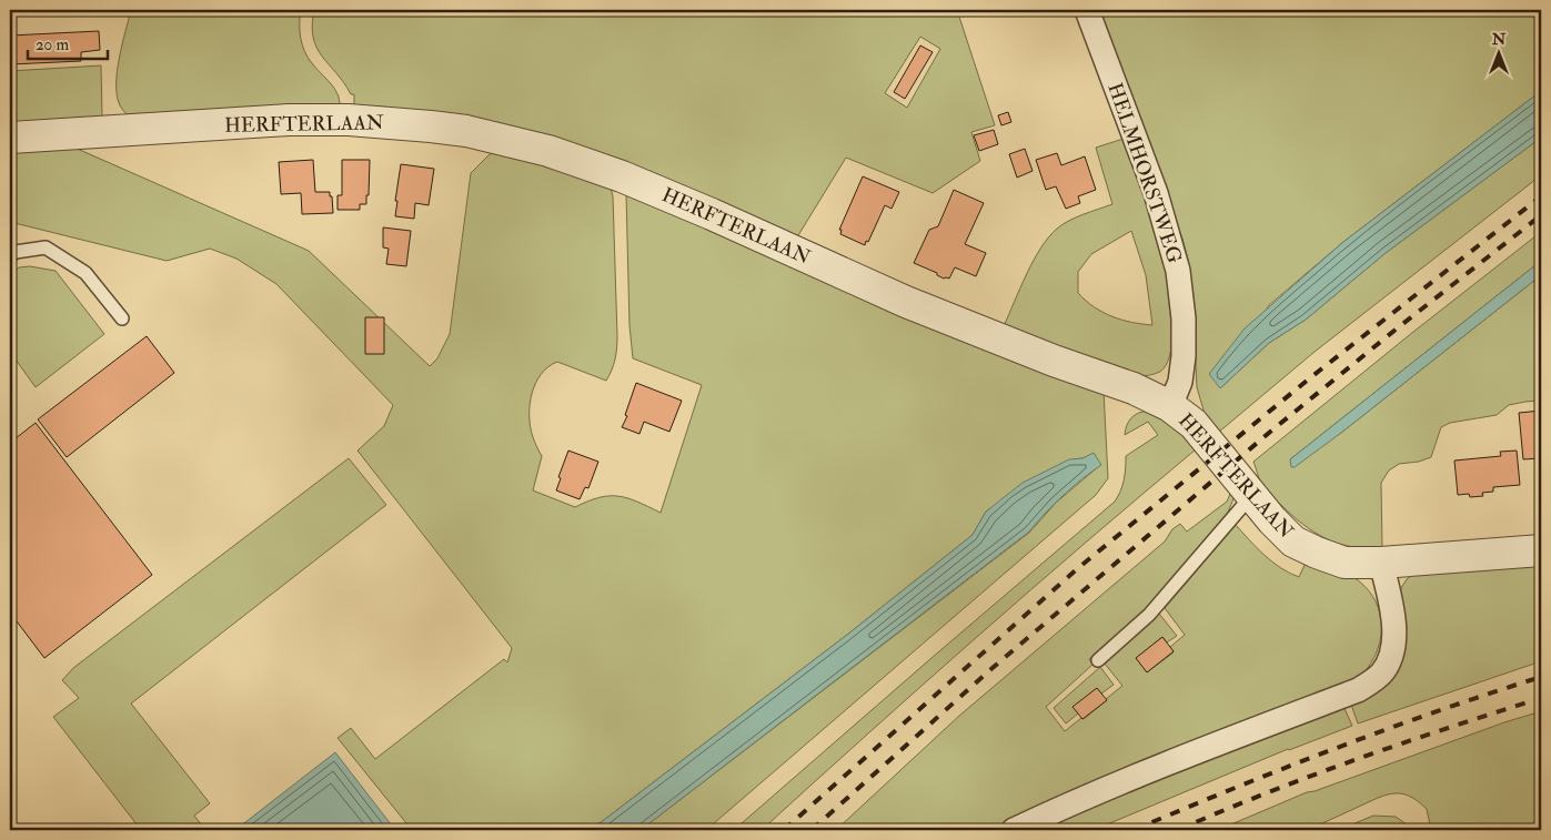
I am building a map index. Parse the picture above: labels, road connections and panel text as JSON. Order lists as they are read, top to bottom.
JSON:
{
  "streets": {
    "street": ["HERFTERLAAN", "HELMHORSTWEG"]
  },
  "crossings": [
    ["HERFTERLAAN", "HELMHORSTWEG"]
  ],
  "scale_bar": "20 m",
  "north": "top"
}
